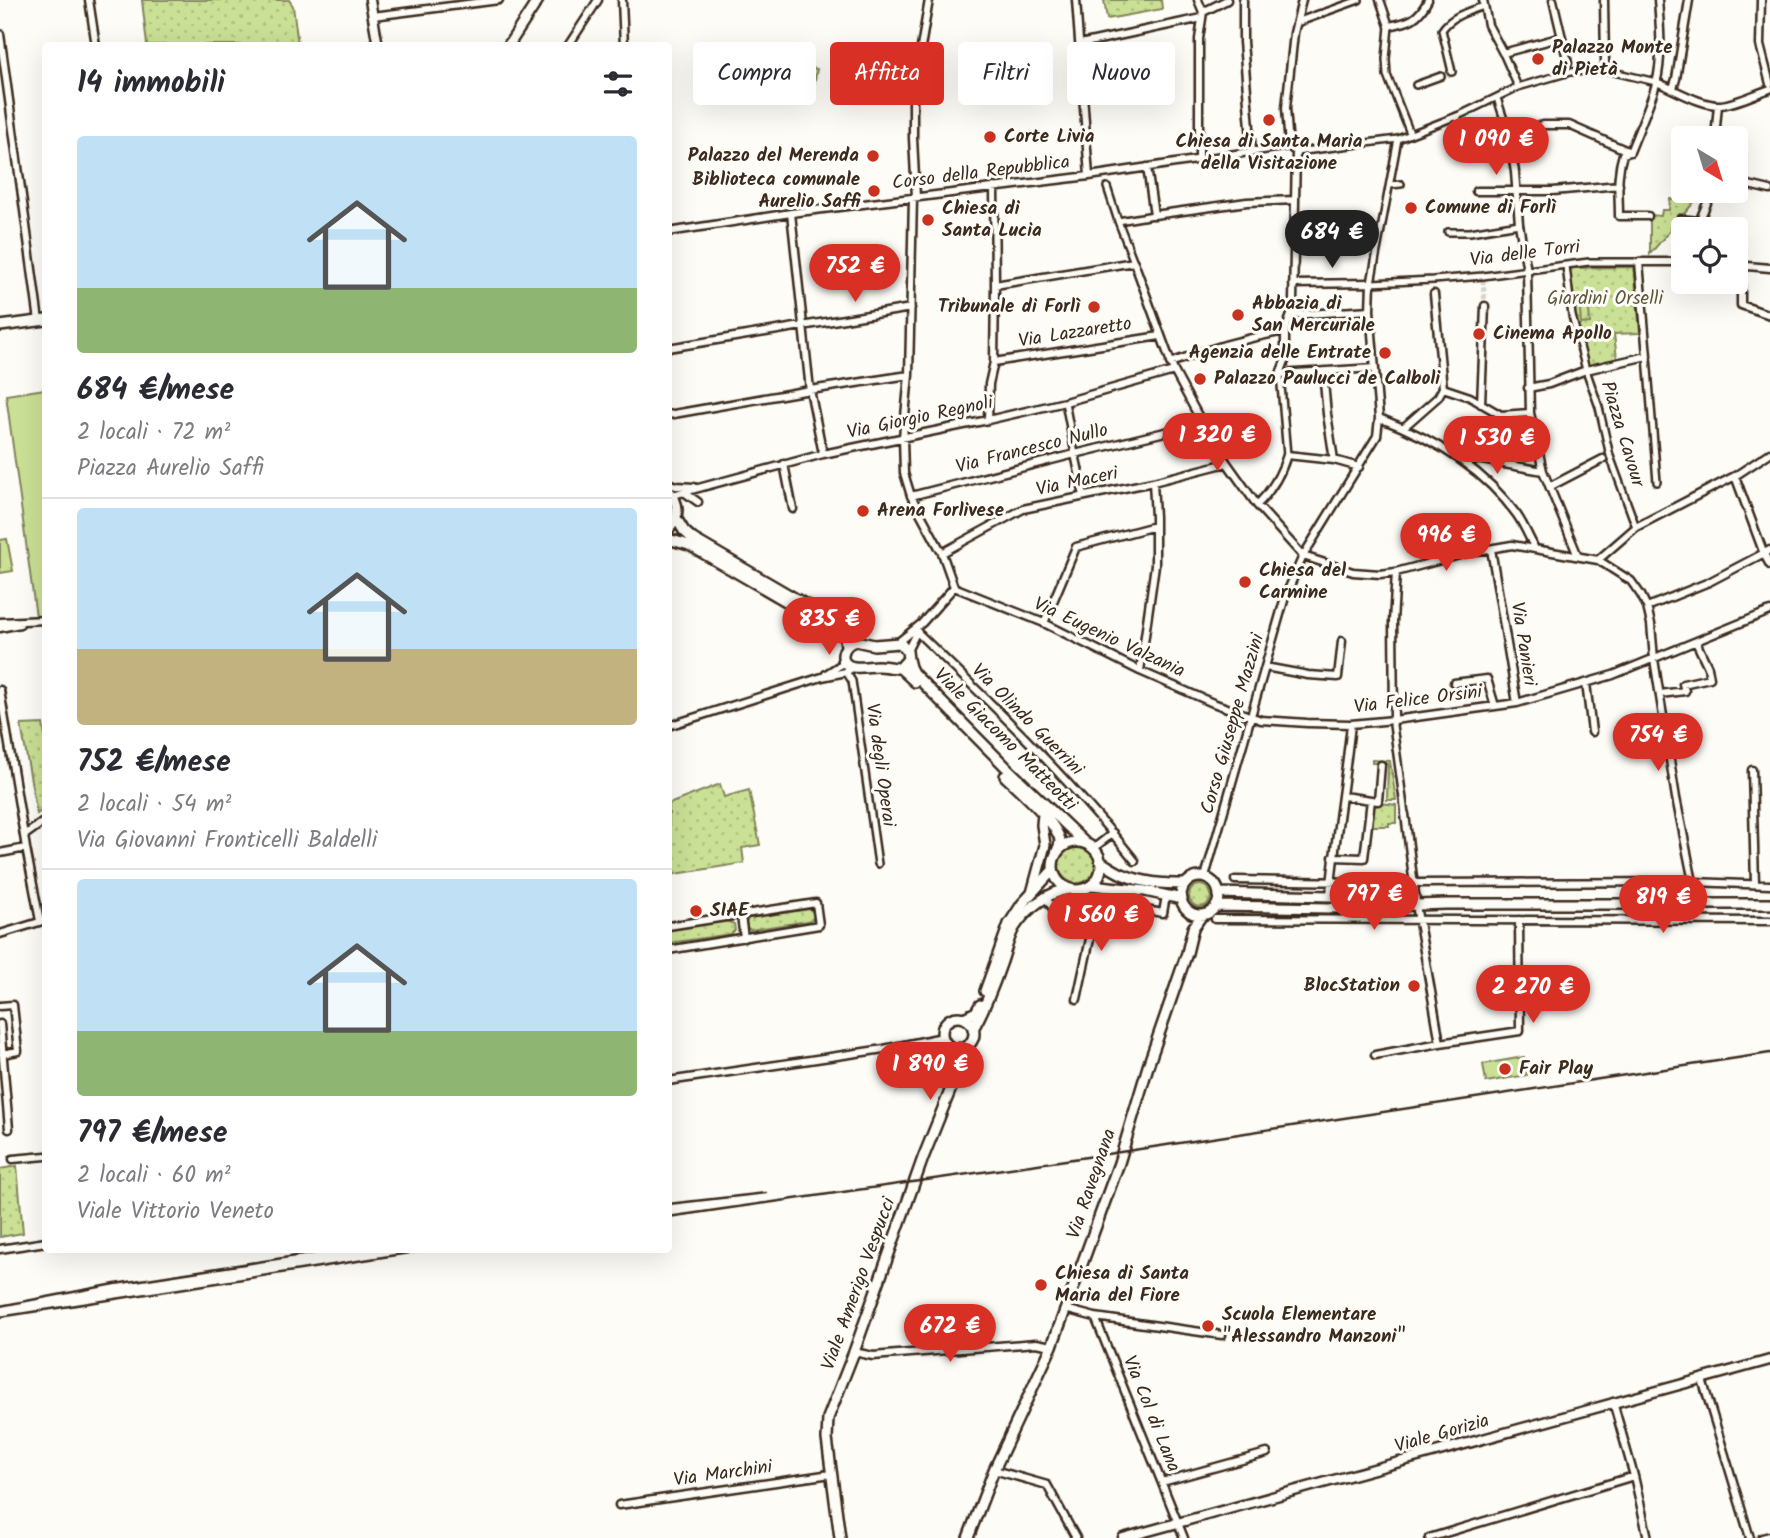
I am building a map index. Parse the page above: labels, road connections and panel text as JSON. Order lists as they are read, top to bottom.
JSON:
{
  "streets": {
    "main road": ["Viale Giacomo Matteotti", "Via Ravegnana", "Viale Amerigo Vespucci"],
    "street": [
      "Corso della Repubblica",
      "Via delle Torri",
      "Via Lazzaretto",
      "Via Giorgio Regnoli",
      "Piazza Cavour",
      "Via Francesco Nullo",
      "Via Maceri",
      "Via Eugenio Valzania",
      "Via Panieri",
      "Via Felice Orsini",
      "Via Olindo Guerrini",
      "Corso Giuseppe Mazzini",
      "Via degli Operai",
      "Via Col di Lana",
      "Viale Gorizia",
      "Via Marchini"
    ]
  },
  "crossings": [
    ["Via delle Torri", "Corso Giuseppe Mazzini"],
    ["Via Eugenio Valzania", "Via Felice Orsini"],
    ["Via Eugenio Valzania", "Corso Giuseppe Mazzini"],
    ["Via Panieri", "Via Felice Orsini"],
    ["Via Felice Orsini", "Corso Giuseppe Mazzini"],
    ["Corso Giuseppe Mazzini", "Via Ravegnana"],
    ["Viale Amerigo Vespucci", "Via Marchini"],
    ["Via Col di Lana", "Viale Gorizia"]
  ],
  "parks": ["Giardini Orselli"],
  "places": [
    "Palazzo Monte di Pietà",
    "Chiesa di Santa Maria della Visitazione",
    "Corte Livia",
    "Palazzo del Merenda",
    "Biblioteca comunale Aurelio Saffi",
    "Comune di Forlì",
    "Chiesa di Santa Lucia",
    "Tribunale di Forlì",
    "Abbazia di San Mercuriale",
    "Cinema Apollo",
    "Agenzia delle Entrate",
    "Palazzo Paulucci de Calboli",
    "Arena Forlivese",
    "Chiesa del Carmine",
    "SIAE",
    "BlocStation",
    "Fair Play",
    "Chiesa di Santa Maria del Fiore",
    "Scuola Elementare \"Alessandro Manzoni\""
  ],
  "north": "bottom right",
  "page": {
    "chip": [
      "Compra",
      "Affitta",
      "Filtri",
      "Nuovo"
    ],
    "heading": "14 immobili",
    "price": [
      "1 090 €",
      "684 €",
      "752 €",
      "1 320 €",
      "1 530 €",
      "996 €",
      "835 €",
      "754 €",
      "797 €",
      "819 €",
      "1 560 €",
      "2 270 €",
      "1 890 €",
      "672 €"
    ],
    "list": [
      {
        "name": "684 €/mese",
        "note": "2 locali · 72 m² · Piazza Aurelio Saffi"
      },
      {
        "name": "752 €/mese",
        "note": "2 locali · 54 m² · Via Giovanni Fronticelli Baldelli"
      },
      {
        "name": "797 €/mese",
        "note": "2 locali · 60 m² · Viale Vittorio Veneto"
      }
    ]
  }
}
